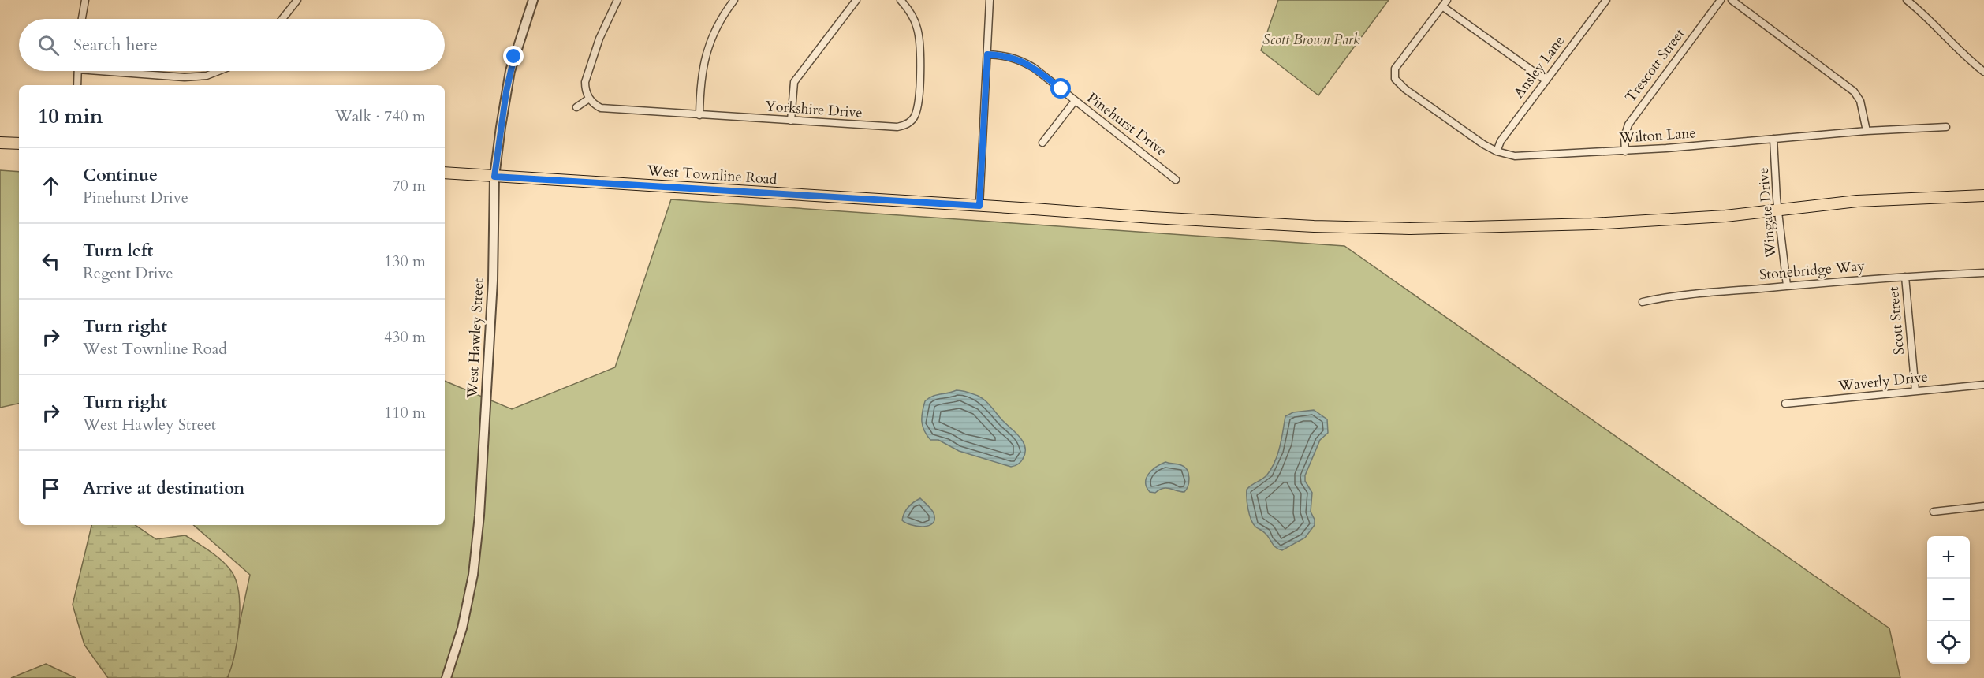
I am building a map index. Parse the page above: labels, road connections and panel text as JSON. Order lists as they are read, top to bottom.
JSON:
{
  "streets": {
    "main road": ["West Townline Road"],
    "street": [
      "Trescott Street",
      "Ansley Lane",
      "Yorkshire Drive",
      "Pinehurst Drive",
      "Wilton Lane",
      "Wingate Drive",
      "Stonebridge Way",
      "Scott Street",
      "West Hawley Street",
      "Waverly Drive"
    ]
  },
  "crossings": [
    ["Trescott Street", "Wilton Lane"],
    ["Ansley Lane", "Wilton Lane"],
    ["Wilton Lane", "Wingate Drive"],
    ["West Townline Road", "Wingate Drive"],
    ["West Townline Road", "West Hawley Street"],
    ["Wingate Drive", "Stonebridge Way"],
    ["Stonebridge Way", "Scott Street"],
    ["Scott Street", "Waverly Drive"]
  ],
  "parks": ["Scott Brown Park"],
  "page": {
    "search": "Search here",
    "heading": ["10 min", "Walk · 740 m"],
    "list": [
      ["Continue", "Pinehurst Drive", "70 m"],
      ["Turn left", "Regent Drive", "130 m"],
      ["Turn right", "West Townline Road", "430 m"],
      ["Turn right", "West Hawley Street", "110 m"],
      "Arrive at destination"
    ],
    "map_buttons": ["+", "−"]
  }
}
